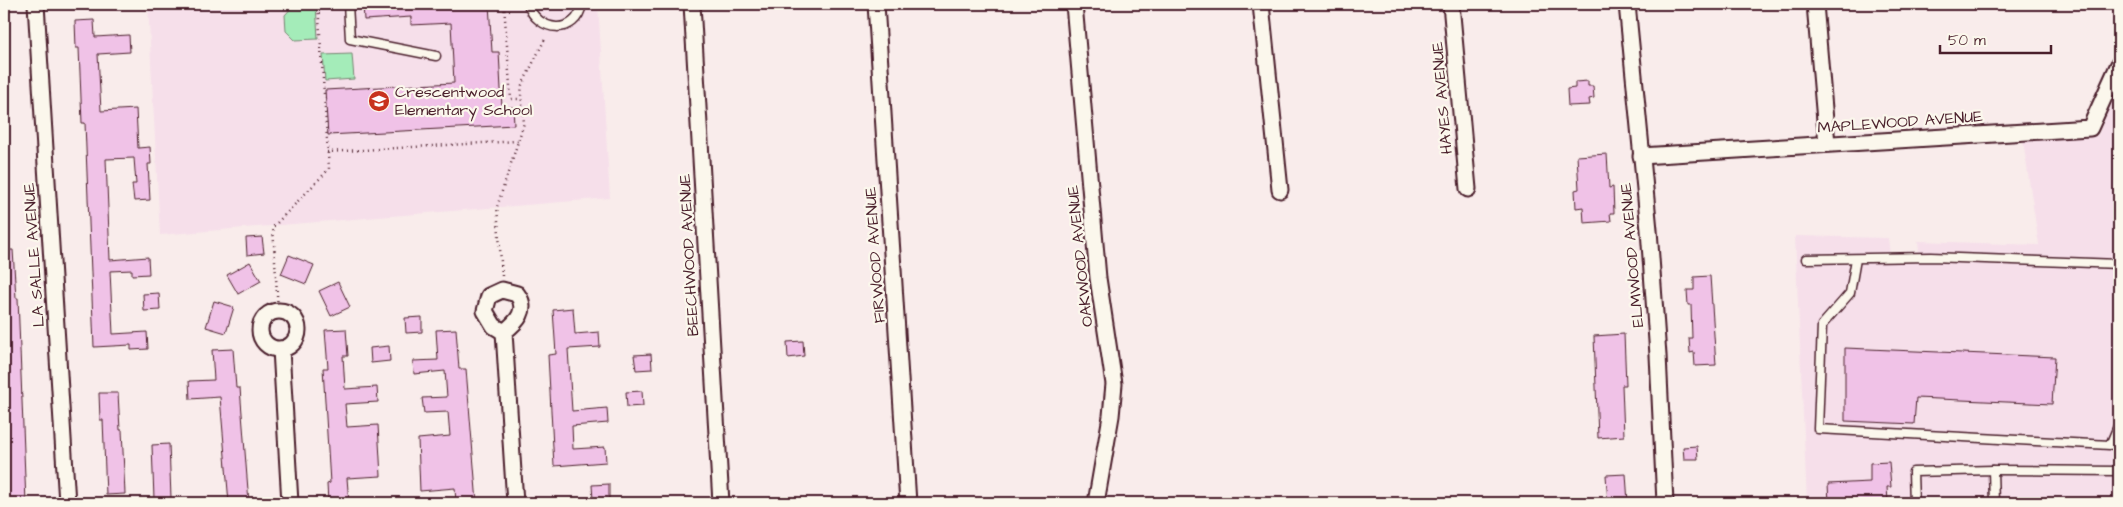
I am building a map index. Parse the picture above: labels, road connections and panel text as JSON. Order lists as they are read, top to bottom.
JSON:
{
  "streets": {
    "street": [
      "HAYES AVENUE",
      "MAPLEWOOD AVENUE",
      "LA SALLE AVENUE",
      "BEECHWOOD AVENUE",
      "FIRWOOD AVENUE",
      "ELMWOOD AVENUE",
      "OAKWOOD AVENUE"
    ]
  },
  "crossings": [
    ["MAPLEWOOD AVENUE", "ELMWOOD AVENUE"]
  ],
  "places": {
    "school or university": ["Crescentwood Elementary School"]
  },
  "scale_bar": "50 m"
}
